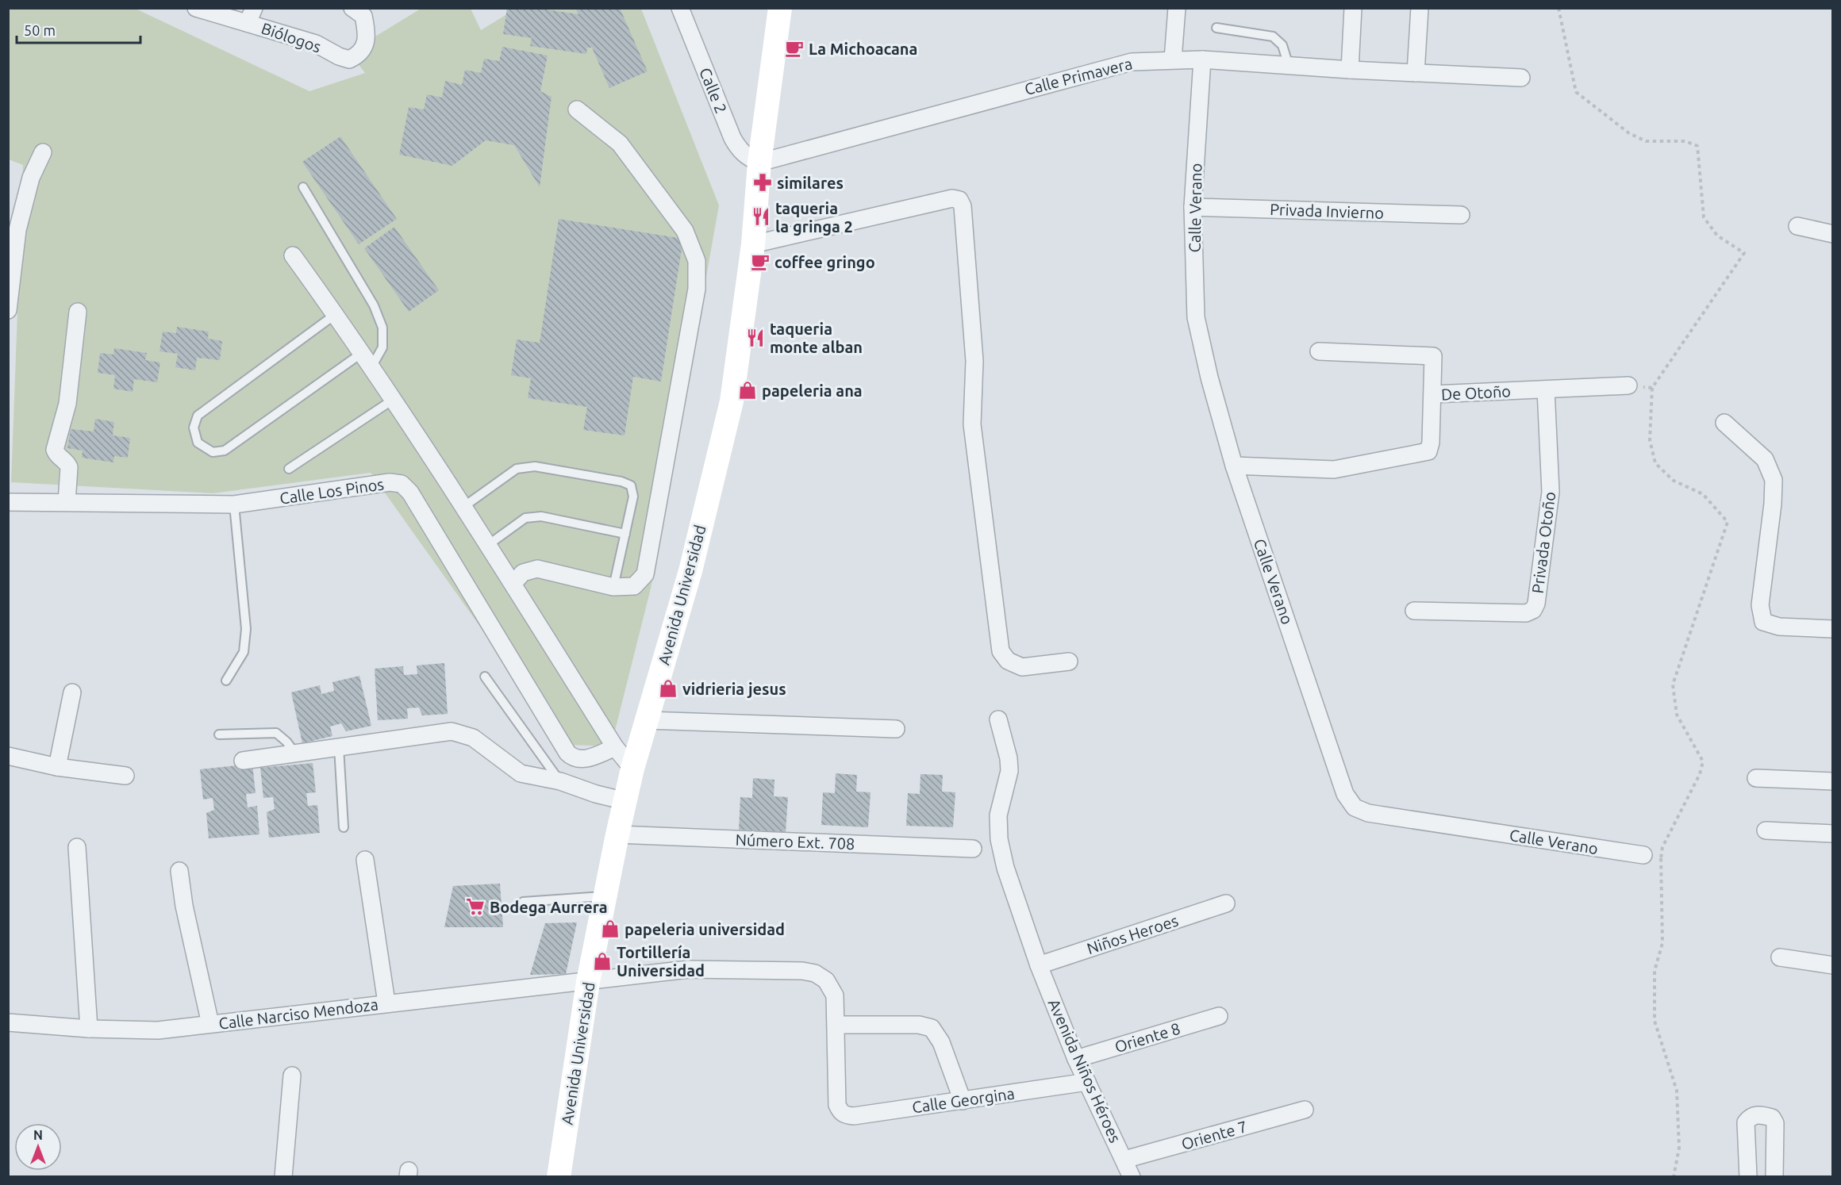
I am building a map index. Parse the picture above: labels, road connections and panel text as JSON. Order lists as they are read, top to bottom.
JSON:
{
  "streets": {
    "street": [
      "Biólogos",
      "Calle Primavera",
      "Calle 2",
      "Calle Verano",
      "Privada Invierno",
      "De Otoño",
      "Calle Los Pinos",
      "Privada Otoño",
      "Avenida Universidad",
      "Número Ext. 708",
      "Niños Heroes",
      "Calle Narciso Mendoza",
      "Oriente 8",
      "Avenida Niños Héroes",
      "Calle Georgina",
      "Oriente 7"
    ]
  },
  "crossings": [
    ["Calle Primavera", "Calle 2"],
    ["Calle Primavera", "Calle Verano"],
    ["Calle Primavera", "Avenida Universidad"],
    ["Calle 2", "Avenida Universidad"],
    ["Calle Verano", "Privada Invierno"],
    ["Calle Verano", "De Otoño"],
    ["De Otoño", "Privada Otoño"],
    ["Avenida Universidad", "Número Ext. 708"],
    ["Avenida Universidad", "Calle Narciso Mendoza"],
    ["Niños Heroes", "Avenida Niños Héroes"],
    ["Calle Narciso Mendoza", "Calle Georgina"],
    ["Oriente 8", "Avenida Niños Héroes"],
    ["Avenida Niños Héroes", "Calle Georgina"],
    ["Avenida Niños Héroes", "Oriente 7"]
  ],
  "places": {
    "cafe": ["La Michoacana", "coffee gringo"],
    "pharmacy": ["similares"],
    "restaurant": ["taqueria la gringa 2", "taqueria monte alban"],
    "shop": [
      "papeleria ana",
      "vidrieria jesus",
      "papeleria universidad",
      "Tortillería Universidad"
    ],
    "supermarket": ["Bodega Aurrera"]
  },
  "scale_bar": "50 m",
  "north": "top"
}
